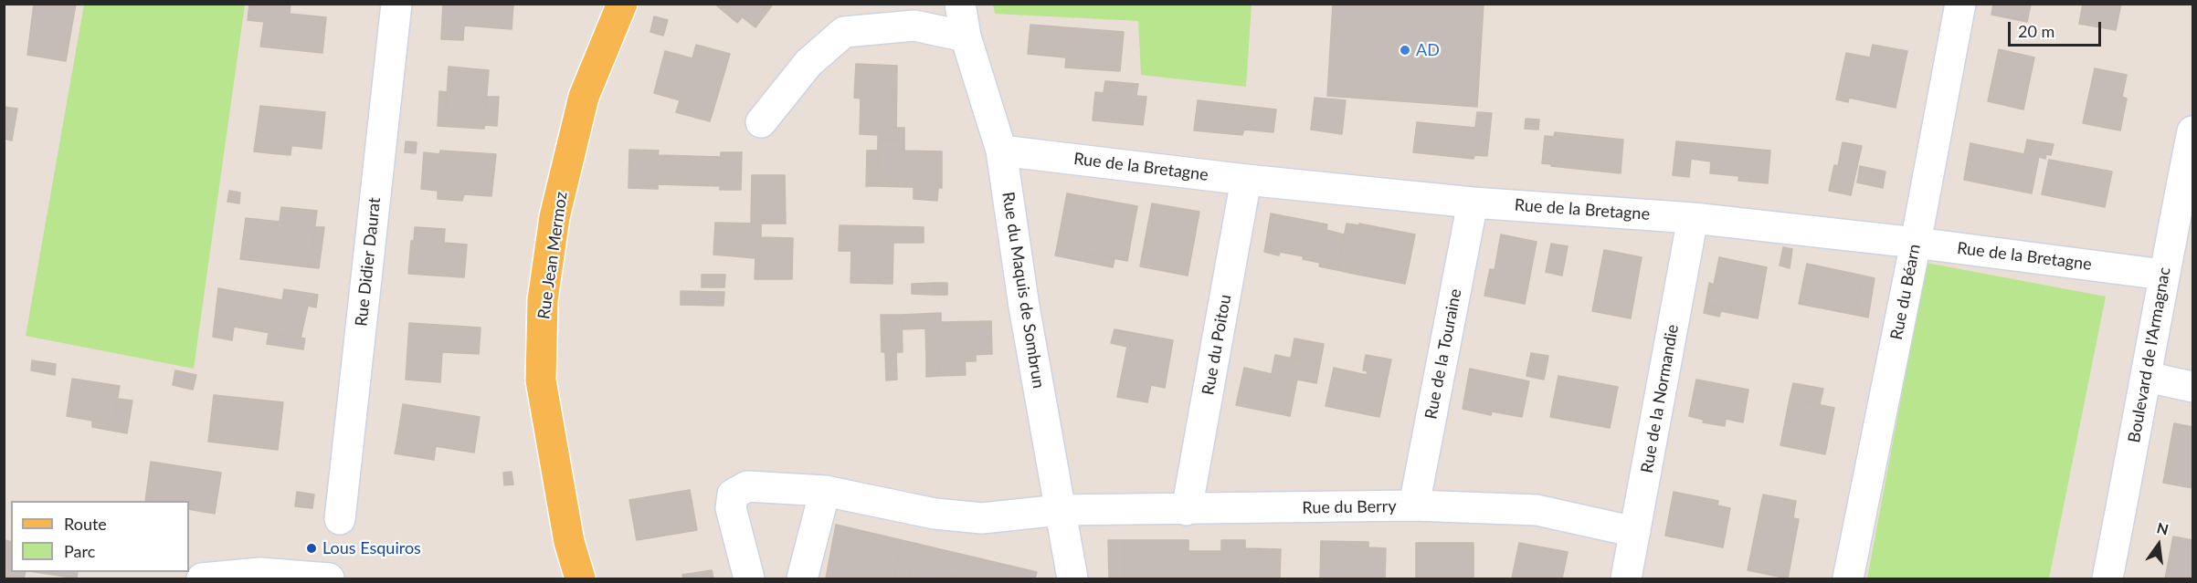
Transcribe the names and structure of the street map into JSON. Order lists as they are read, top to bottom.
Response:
{
  "streets": {
    "main road": ["Rue Jean Mermoz"],
    "street": [
      "Rue de la Bretagne",
      "Rue Didier Daurat",
      "Rue du Maquis de Sombrun",
      "Rue du Béarn",
      "Rue du Poitou",
      "Rue de la Touraine",
      "Boulevard de l'Armagnac",
      "Rue de la Normandie",
      "Rue du Berry"
    ]
  },
  "crossings": [
    ["Rue de la Bretagne", "Rue du Maquis de Sombrun"],
    ["Rue de la Bretagne", "Rue du Béarn"],
    ["Rue de la Bretagne", "Rue du Poitou"],
    ["Rue de la Bretagne", "Rue de la Touraine"],
    ["Rue de la Bretagne", "Boulevard de l'Armagnac"],
    ["Rue de la Bretagne", "Rue de la Normandie"],
    ["Rue du Maquis de Sombrun", "Rue du Berry"],
    ["Rue du Poitou", "Rue du Berry"],
    ["Rue de la Touraine", "Rue du Berry"],
    ["Rue de la Normandie", "Rue du Berry"]
  ],
  "places": ["AD", "Lous Esquiros"],
  "legend": ["Route", "Parc"],
  "scale_bar": "20 m",
  "north": "top"
}
